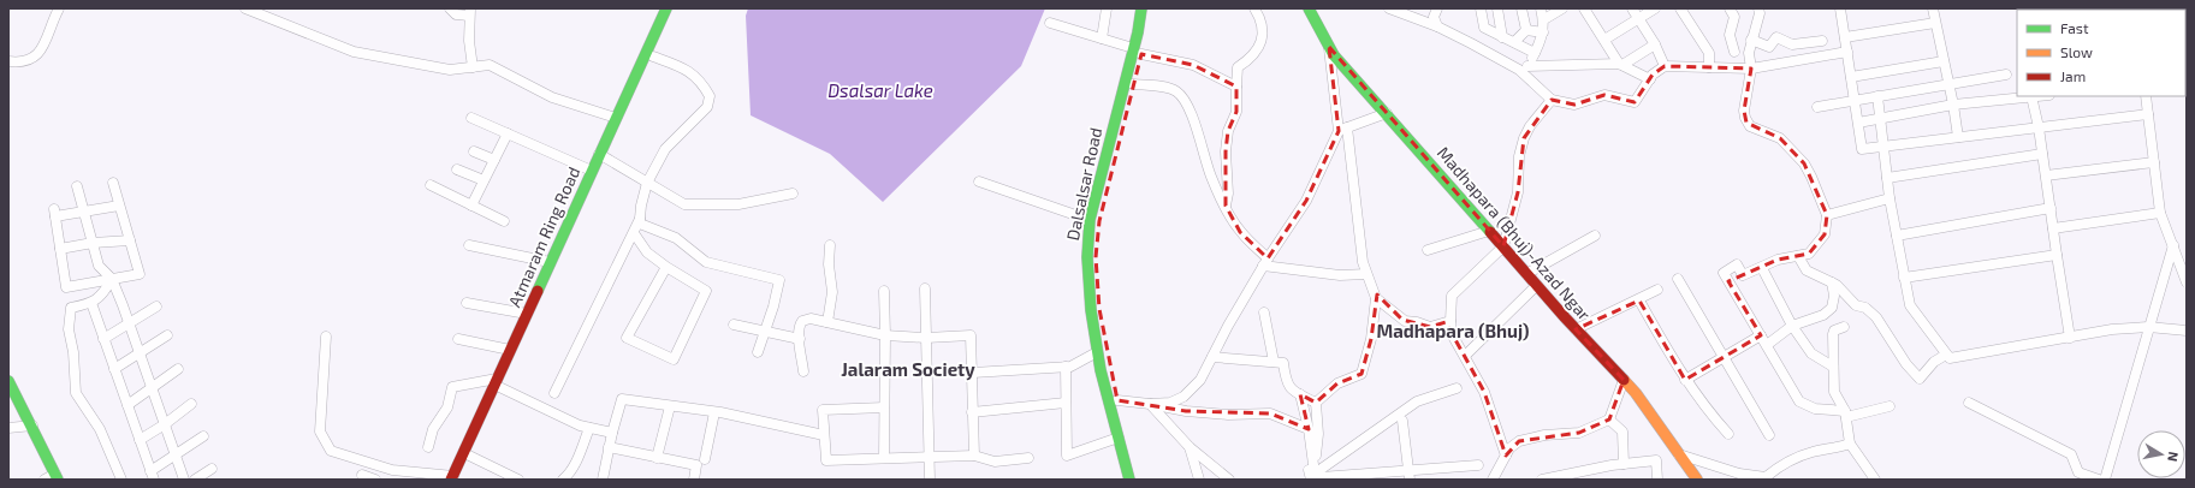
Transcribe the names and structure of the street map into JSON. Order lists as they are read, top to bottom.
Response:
{
  "streets": {
    "main road": ["Dalsalsar Road", "Madhapara (Bhuj)-Azad Ngar", "Atmaram Ring Road"]
  },
  "districts": ["Madhapara (Bhuj)", "Jalaram Society"],
  "water": ["Dsalsar Lake"],
  "legend": ["Fast", "Slow", "Jam"],
  "north": "right"
}
